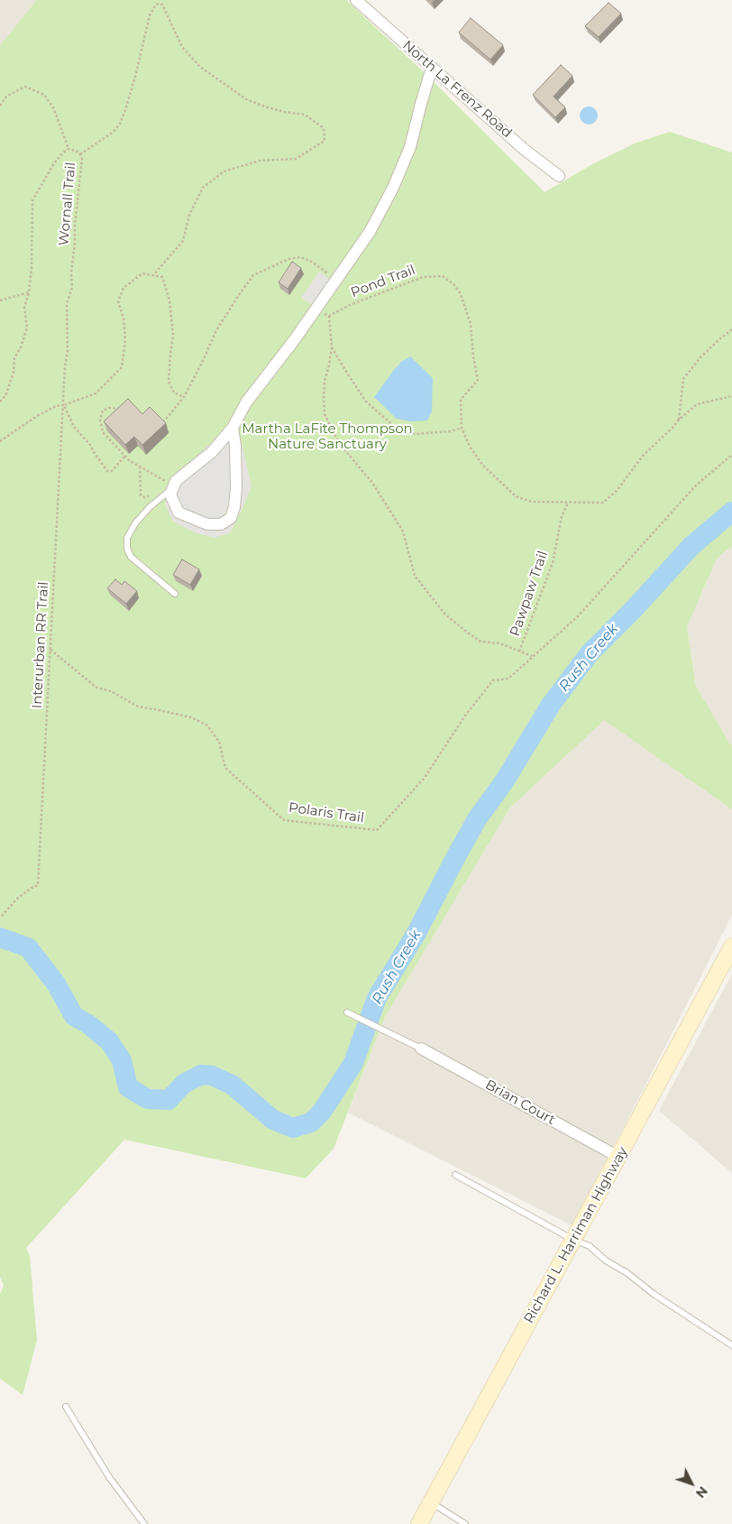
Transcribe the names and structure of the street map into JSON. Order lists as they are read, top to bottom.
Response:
{
  "streets": {
    "street": ["North La Frenz Road", "Brian Court", "Richard L. Harriman Highway"],
    "path": [
      "Wornall Trail",
      "Pond Trail",
      "Pawpaw Trail",
      "Interurban RR Trail",
      "Polaris Trail"
    ]
  },
  "crossings": [
    ["Wornall Trail", "Interurban RR Trail"],
    ["Pond Trail", "Pawpaw Trail"],
    ["Pawpaw Trail", "Polaris Trail"],
    ["Interurban RR Trail", "Polaris Trail"],
    ["Brian Court", "Richard L. Harriman Highway"]
  ],
  "water": ["Rush Creek"],
  "parks": ["Martha LaFite Thompson Nature Sanctuary"],
  "north": "bottom right"
}
